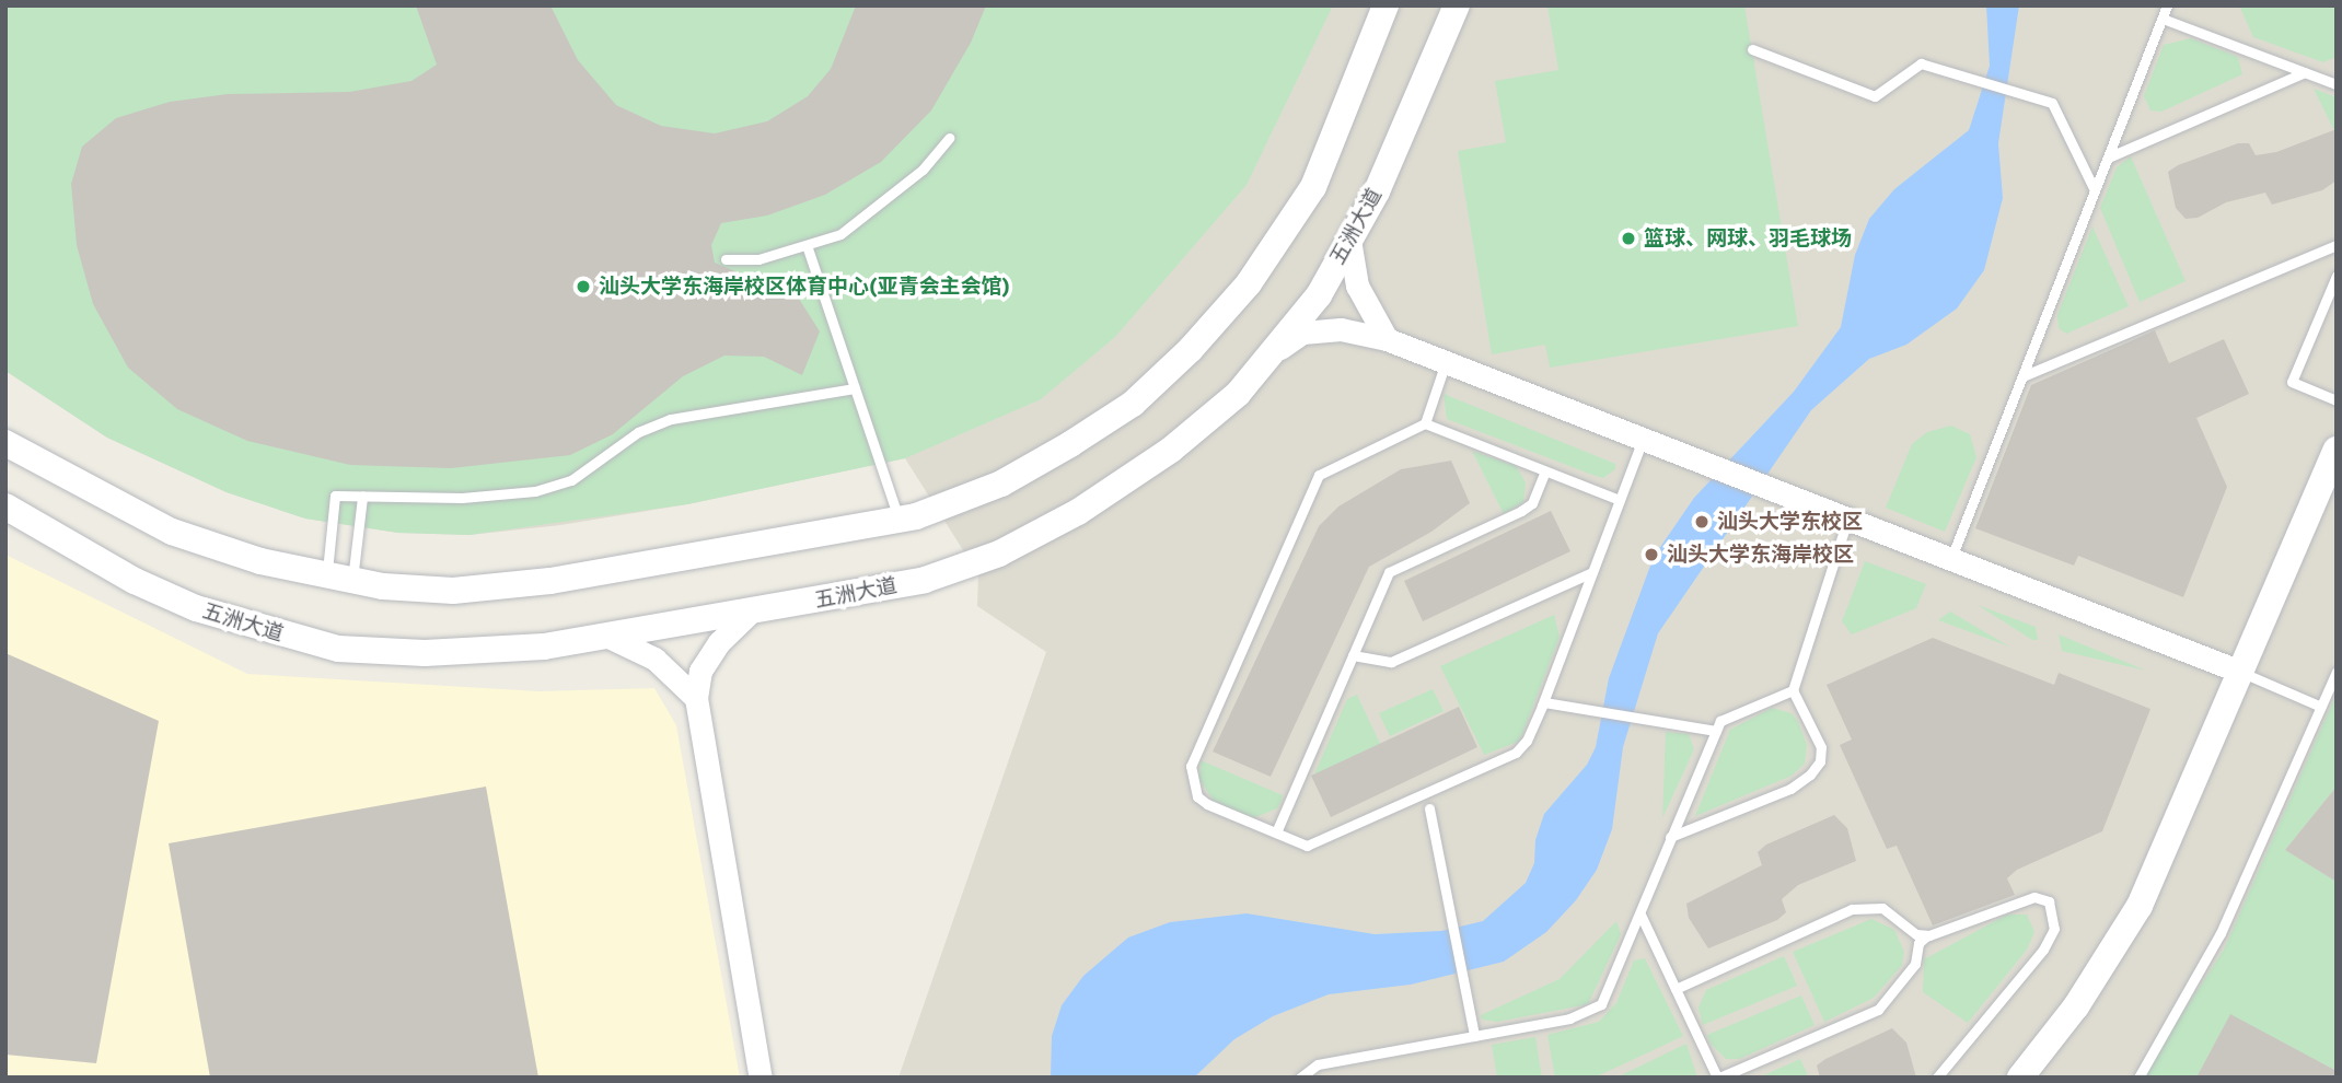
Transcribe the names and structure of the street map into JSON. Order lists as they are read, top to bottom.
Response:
{
  "streets": {
    "main road": ["五洲大道"]
  },
  "places": [
    "篮球、网球、羽毛球场",
    "汕头大学东海岸校区体育中心(亚青会主会馆)",
    "汕头大学东校区",
    "汕头大学东海岸校区"
  ]
}
